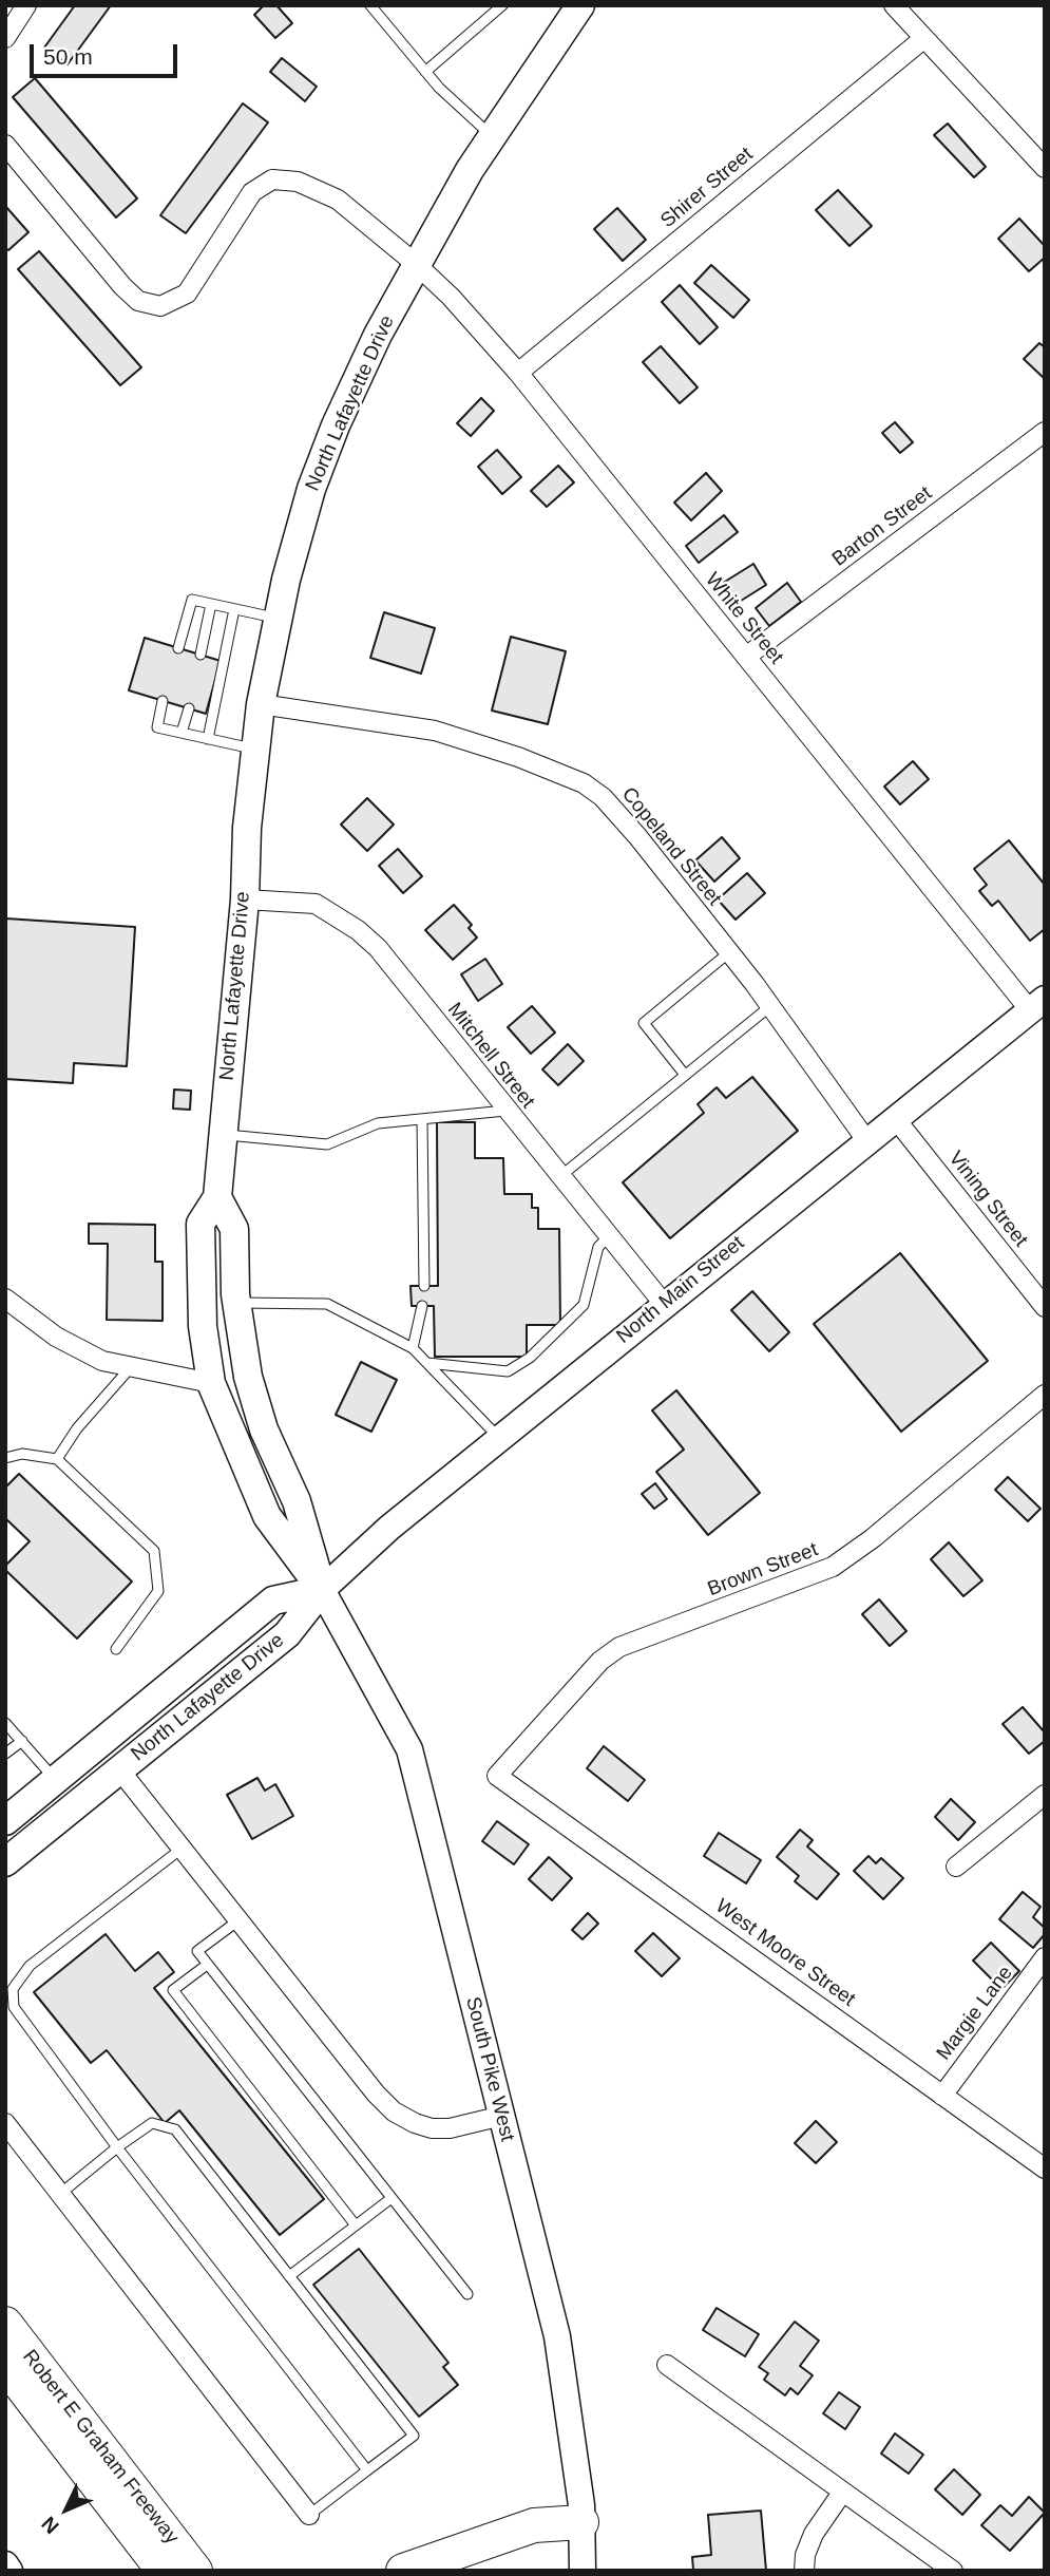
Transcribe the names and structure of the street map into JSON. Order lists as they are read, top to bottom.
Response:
{
  "streets": {
    "highway": ["Robert E Graham Freeway"],
    "main road": ["North Lafayette Drive", "North Main Street", "South Pike West"],
    "street": [
      "Shirer Street",
      "Barton Street",
      "White Street",
      "Copeland Street",
      "Mitchell Street",
      "Vining Street",
      "Brown Street",
      "West Moore Street",
      "Margie Lane"
    ]
  },
  "crossings": [
    ["Shirer Street", "White Street"],
    ["North Lafayette Drive", "White Street"],
    ["North Lafayette Drive", "Copeland Street"],
    ["North Lafayette Drive", "Mitchell Street"],
    ["North Lafayette Drive", "North Main Street"],
    ["North Lafayette Drive", "South Pike West"],
    ["Barton Street", "White Street"],
    ["White Street", "North Main Street"],
    ["Copeland Street", "North Main Street"],
    ["Mitchell Street", "North Main Street"],
    ["Vining Street", "North Main Street"],
    ["North Main Street", "South Pike West"],
    ["Brown Street", "West Moore Street"],
    ["West Moore Street", "Margie Lane"]
  ],
  "scale_bar": "50 m",
  "north": "bottom left"
}
